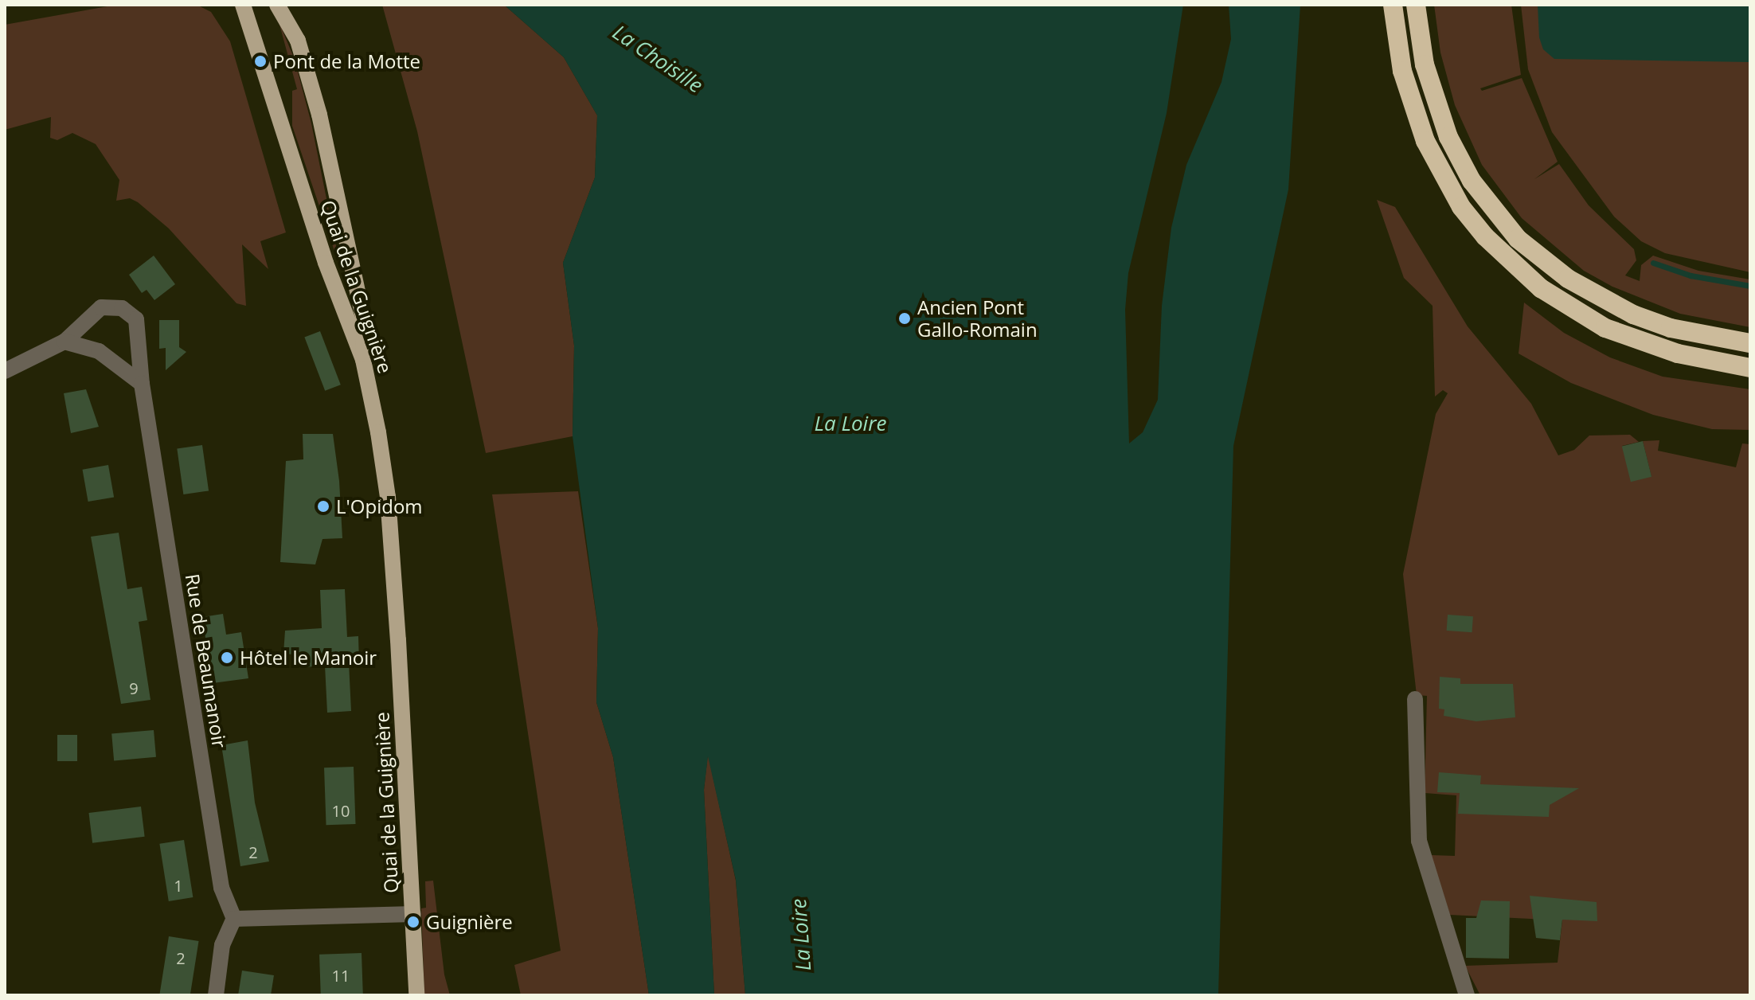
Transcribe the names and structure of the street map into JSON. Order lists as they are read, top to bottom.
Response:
{
  "streets": {
    "main road": ["Quai de la Guignière"],
    "street": ["Rue de Beaumanoir"]
  },
  "water": ["La Choisille", "La Loire"],
  "places": [
    "Pont de la Motte",
    "Ancien Pont Gallo-Romain",
    "L'Opidom",
    "Hôtel le Manoir",
    "Guignière"
  ],
  "house_numbers": [
    "9",
    "10",
    "2",
    "1",
    "2",
    "11"
  ]
}
